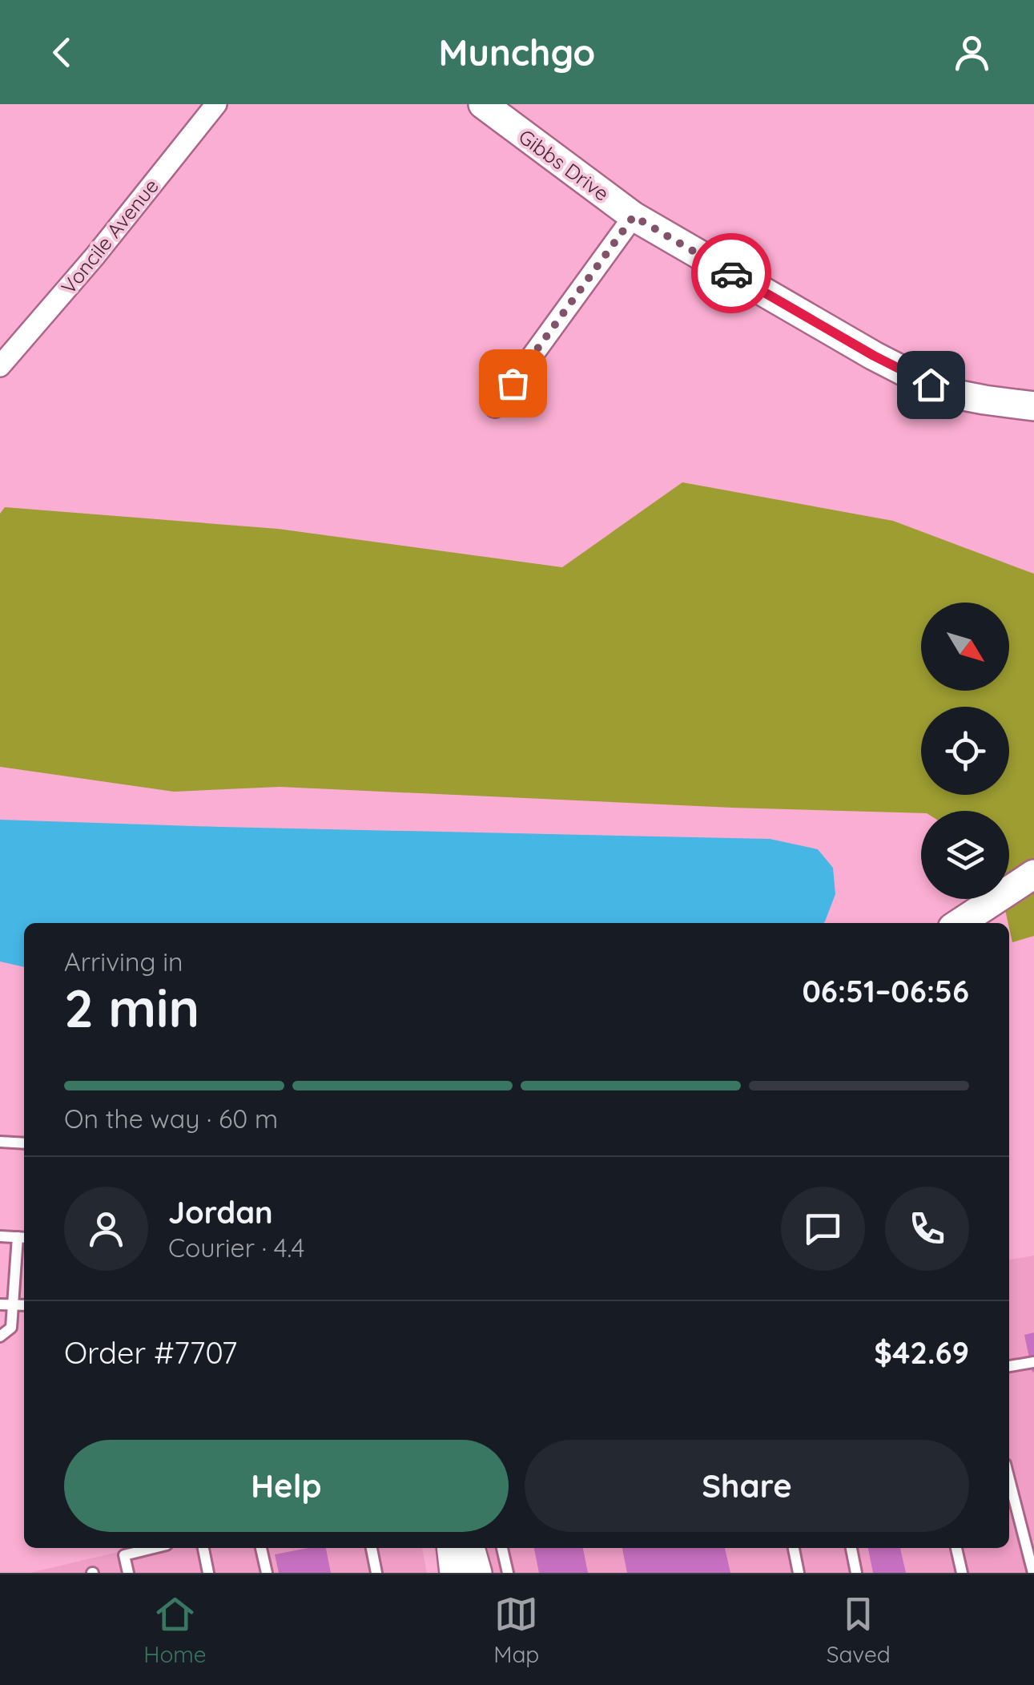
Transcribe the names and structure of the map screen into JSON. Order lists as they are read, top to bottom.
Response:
{
  "streets": {
    "street": ["Gibbs Drive", "Voncile Avenue"]
  },
  "north": "bottom right",
  "page": {
    "header": "Munchgo",
    "heading": ["2 min", "Arriving in", "06:51–06:56"],
    "panel": [
      "Jordan",
      "Courier · 4.4",
      "Order #7707",
      "$42.69"
    ],
    "bar": "On the way · 60 m",
    "buttons": ["Help", "Share"],
    "tabs": ["Home", "Map", "Saved"]
  }
}
